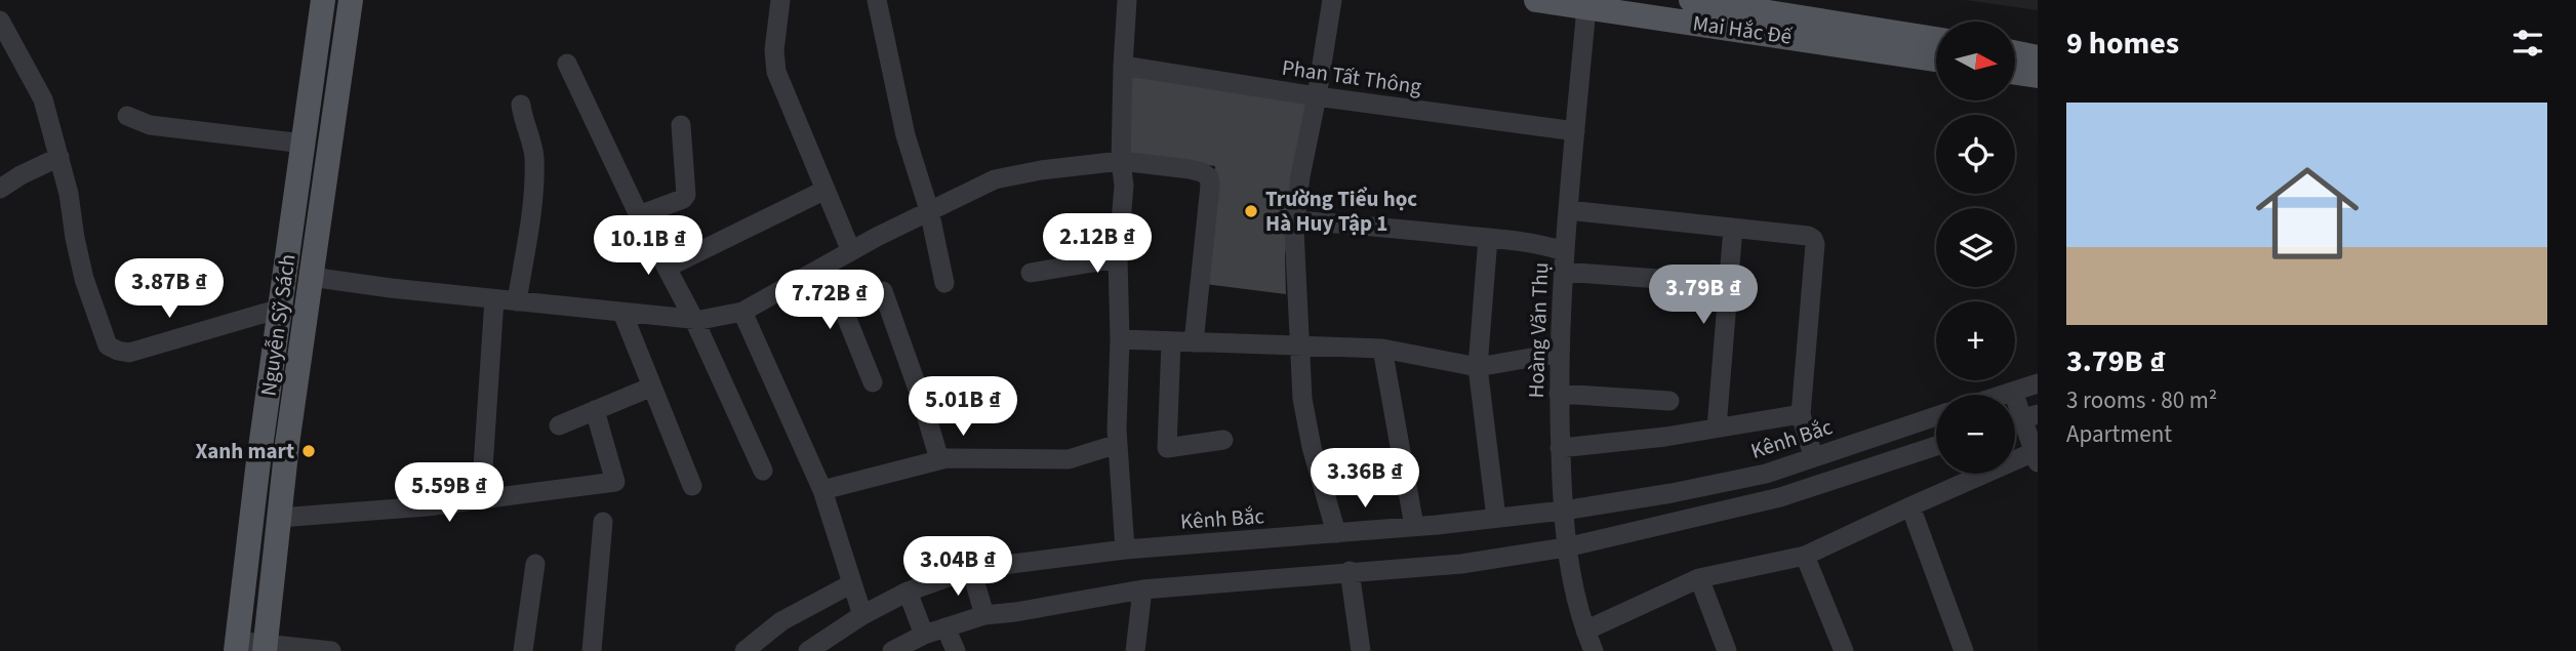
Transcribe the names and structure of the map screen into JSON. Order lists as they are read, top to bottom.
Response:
{
  "streets": {
    "main road": ["Mai Hắc Đế", "Nguyễn Sỹ Sách"],
    "street": ["Phan Tất Thông", "Hoàng Văn Thụ", "Kênh Bắc"]
  },
  "crossings": [
    ["Mai Hắc Đế", "Hoàng Văn Thụ"],
    ["Phan Tất Thông", "Hoàng Văn Thụ"],
    ["Hoàng Văn Thụ", "Kênh Bắc"]
  ],
  "places": ["Trường Tiểu học Hà Huy Tập 1", "Xanh mart"],
  "north": "right",
  "page": {
    "heading": "9 homes",
    "map_buttons": ["+", "−"],
    "list": [
      {
        "name": "3.79B ₫",
        "note": "3 rooms · 80 m² · Apartment"
      }
    ],
    "price": [
      "2.12B ₫",
      "10.1B ₫",
      "3.87B ₫",
      "3.79B ₫",
      "7.72B ₫",
      "5.01B ₫",
      "3.36B ₫",
      "5.59B ₫",
      "3.04B ₫"
    ]
  }
}
